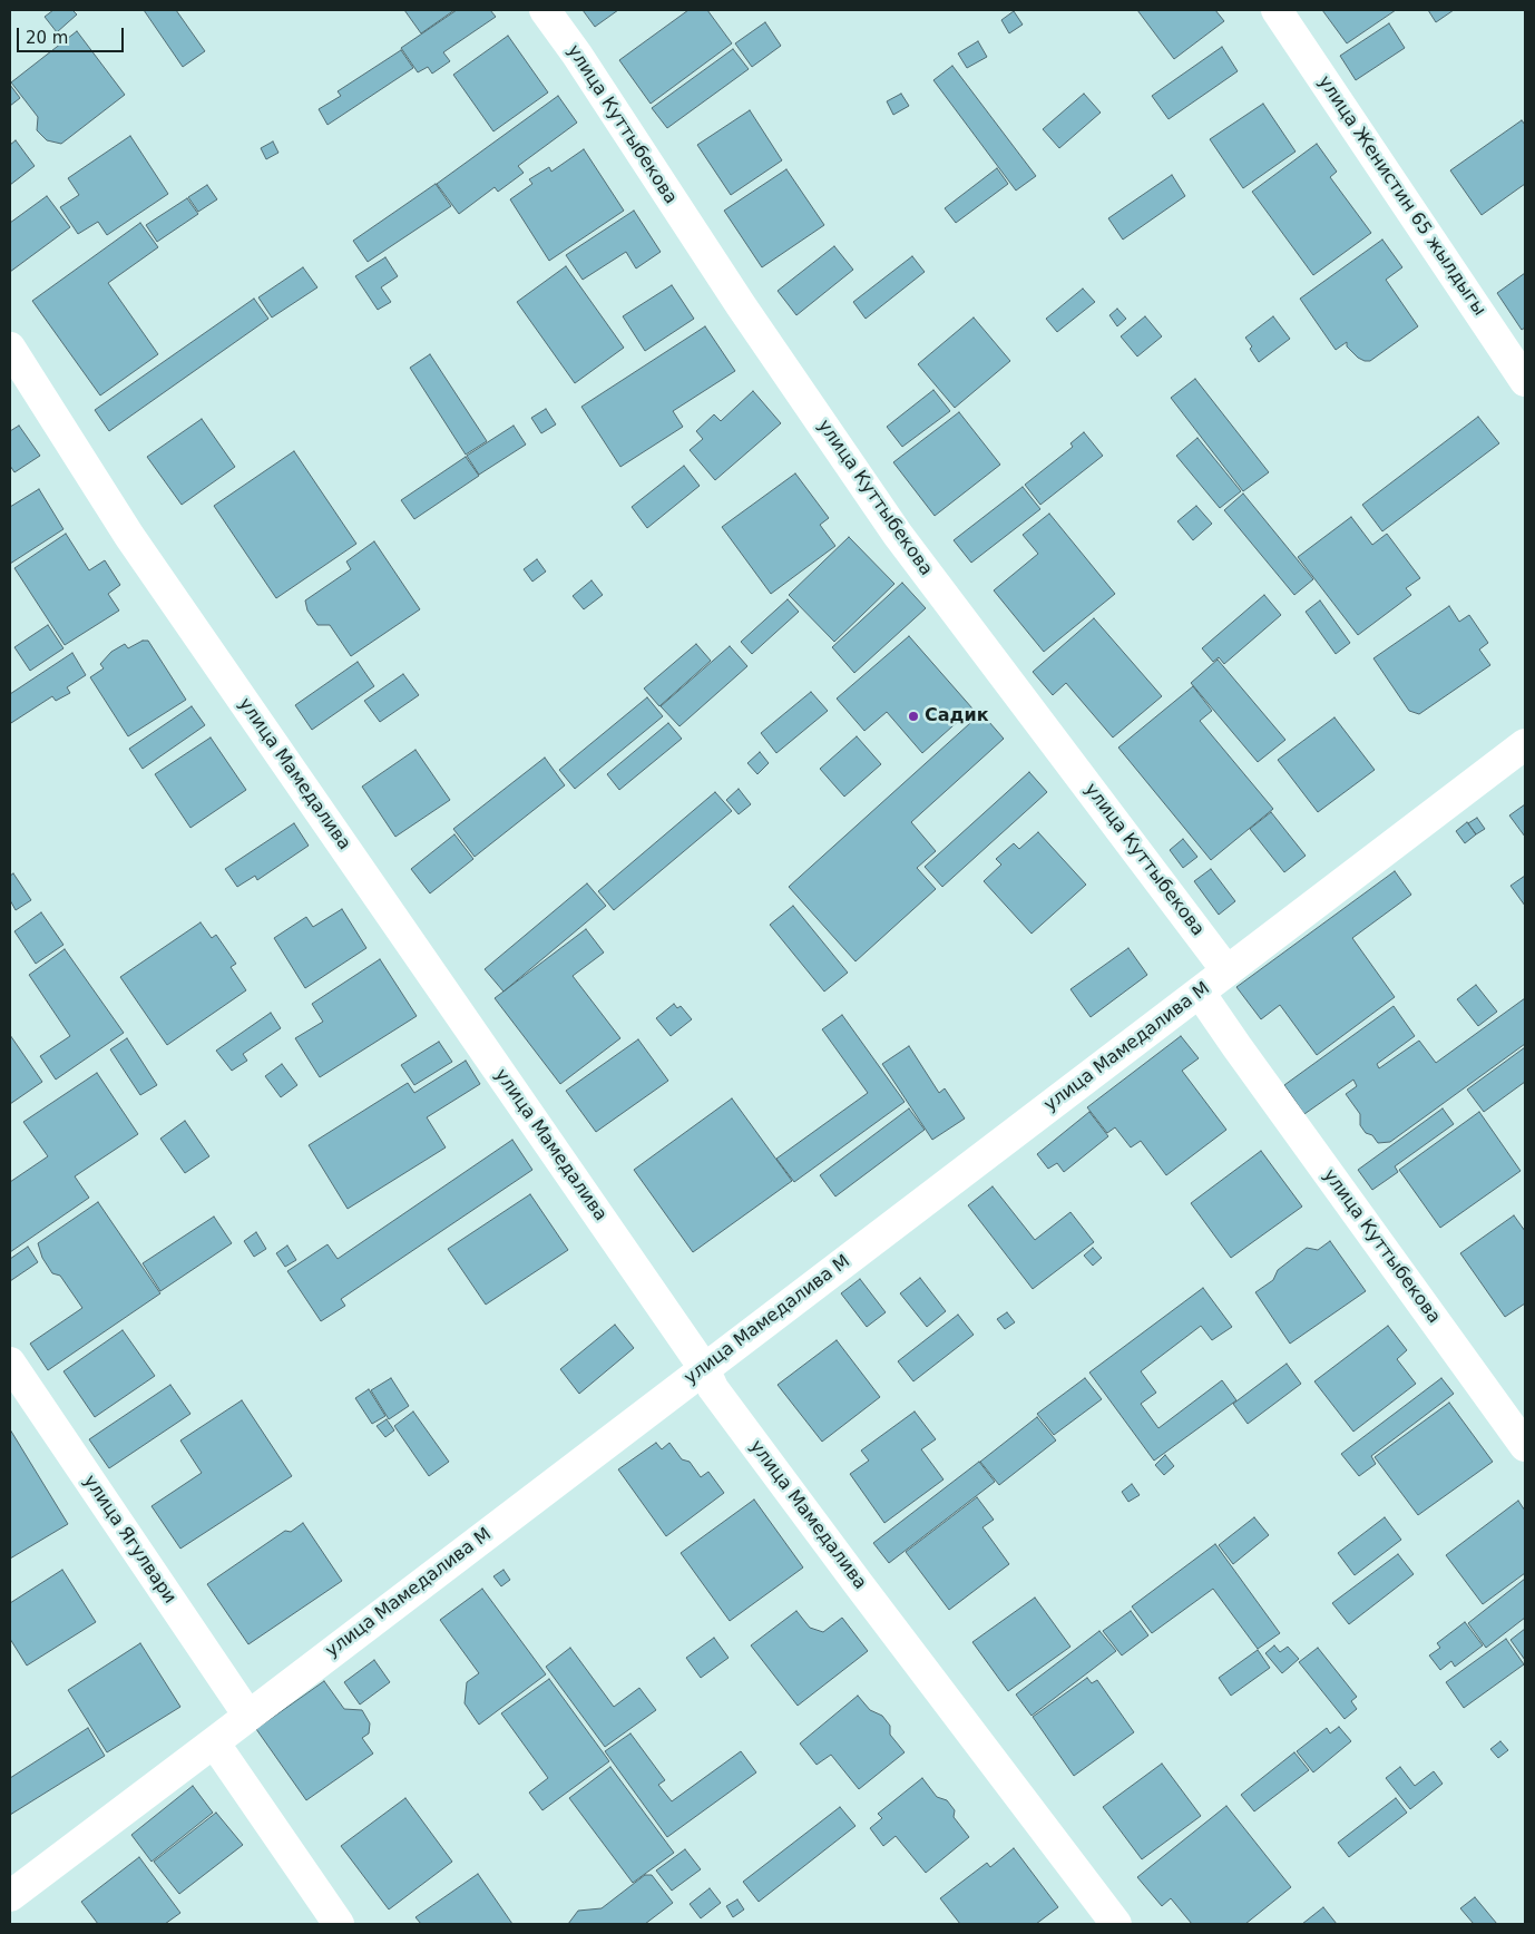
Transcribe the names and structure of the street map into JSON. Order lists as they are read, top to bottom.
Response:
{
  "streets": {
    "street": [
      "улица Куттыбекова",
      "улица Женистин 65 жылдыгы",
      "улица Мамедалива",
      "улица Мамедалива М",
      "улица Ягулвари"
    ]
  },
  "crossings": [
    ["улица Куттыбекова", "улица Мамедалива М"],
    ["улица Мамедалива", "улица Мамедалива М"],
    ["улица Мамедалива М", "улица Ягулвари"]
  ],
  "places": ["Садик"],
  "scale_bar": "20 m"
}
